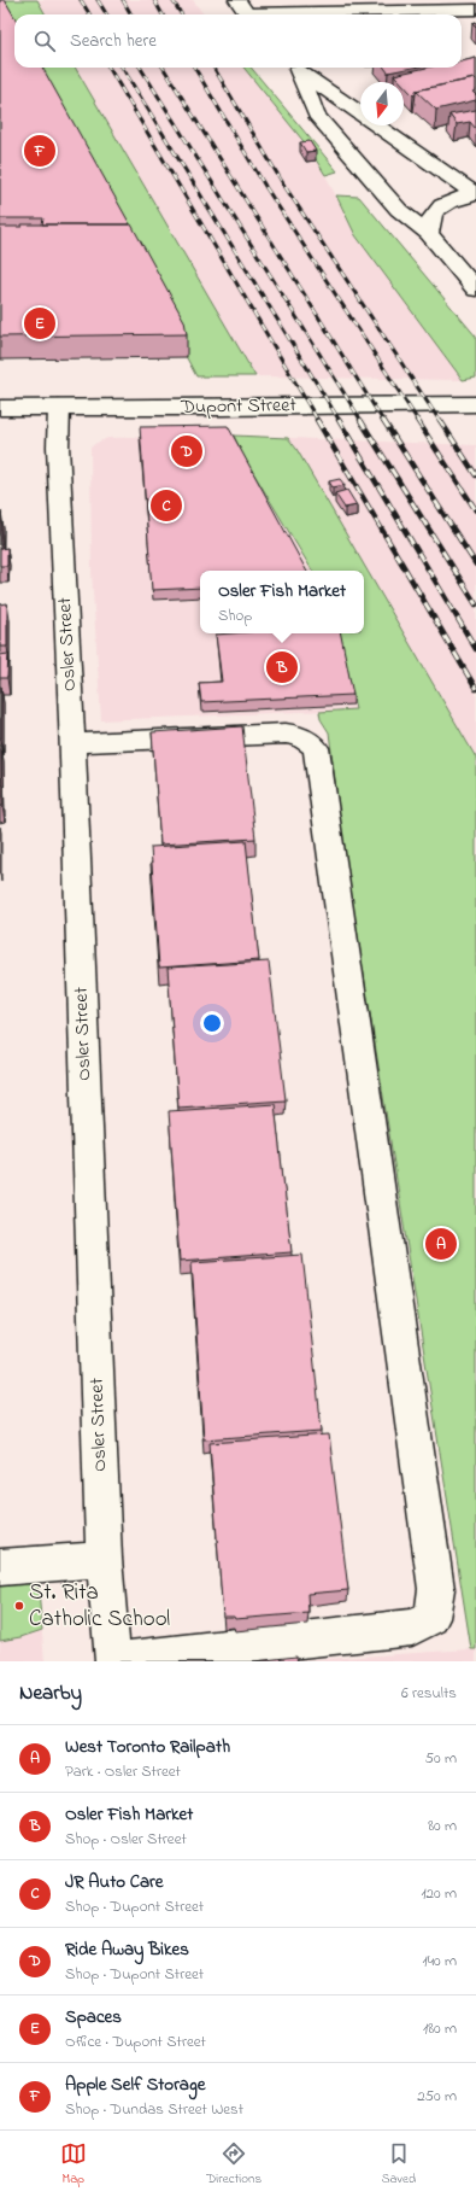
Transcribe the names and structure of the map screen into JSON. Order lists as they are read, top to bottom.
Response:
{
  "streets": {
    "street": ["Dupont Street", "Osler Street"]
  },
  "crossings": [
    ["Dupont Street", "Osler Street"]
  ],
  "places": ["St. Rita Catholic School"],
  "north": "bottom",
  "page": {
    "search": "Search here",
    "pins": [
      "F",
      "E",
      "D",
      "C",
      "B",
      "A"
    ],
    "popup": ["Osler Fish Market", "Shop"],
    "heading": ["Nearby", "6 results"],
    "list": [
      {
        "mark": "A",
        "name": "West Toronto Railpath",
        "note": "Park · Osler Street",
        "value": "50 m"
      },
      {
        "mark": "B",
        "name": "Osler Fish Market",
        "note": "Shop · Osler Street",
        "value": "80 m"
      },
      {
        "mark": "C",
        "name": "JR Auto Care",
        "note": "Shop · Dupont Street",
        "value": "120 m"
      },
      {
        "mark": "D",
        "name": "Ride Away Bikes",
        "note": "Shop · Dupont Street",
        "value": "140 m"
      },
      {
        "mark": "E",
        "name": "Spaces",
        "note": "Office · Dupont Street",
        "value": "180 m"
      },
      {
        "mark": "F",
        "name": "Apple Self Storage",
        "note": "Shop · Dundas Street West",
        "value": "250 m"
      }
    ],
    "nav": ["Map", "Directions", "Saved"]
  }
}
